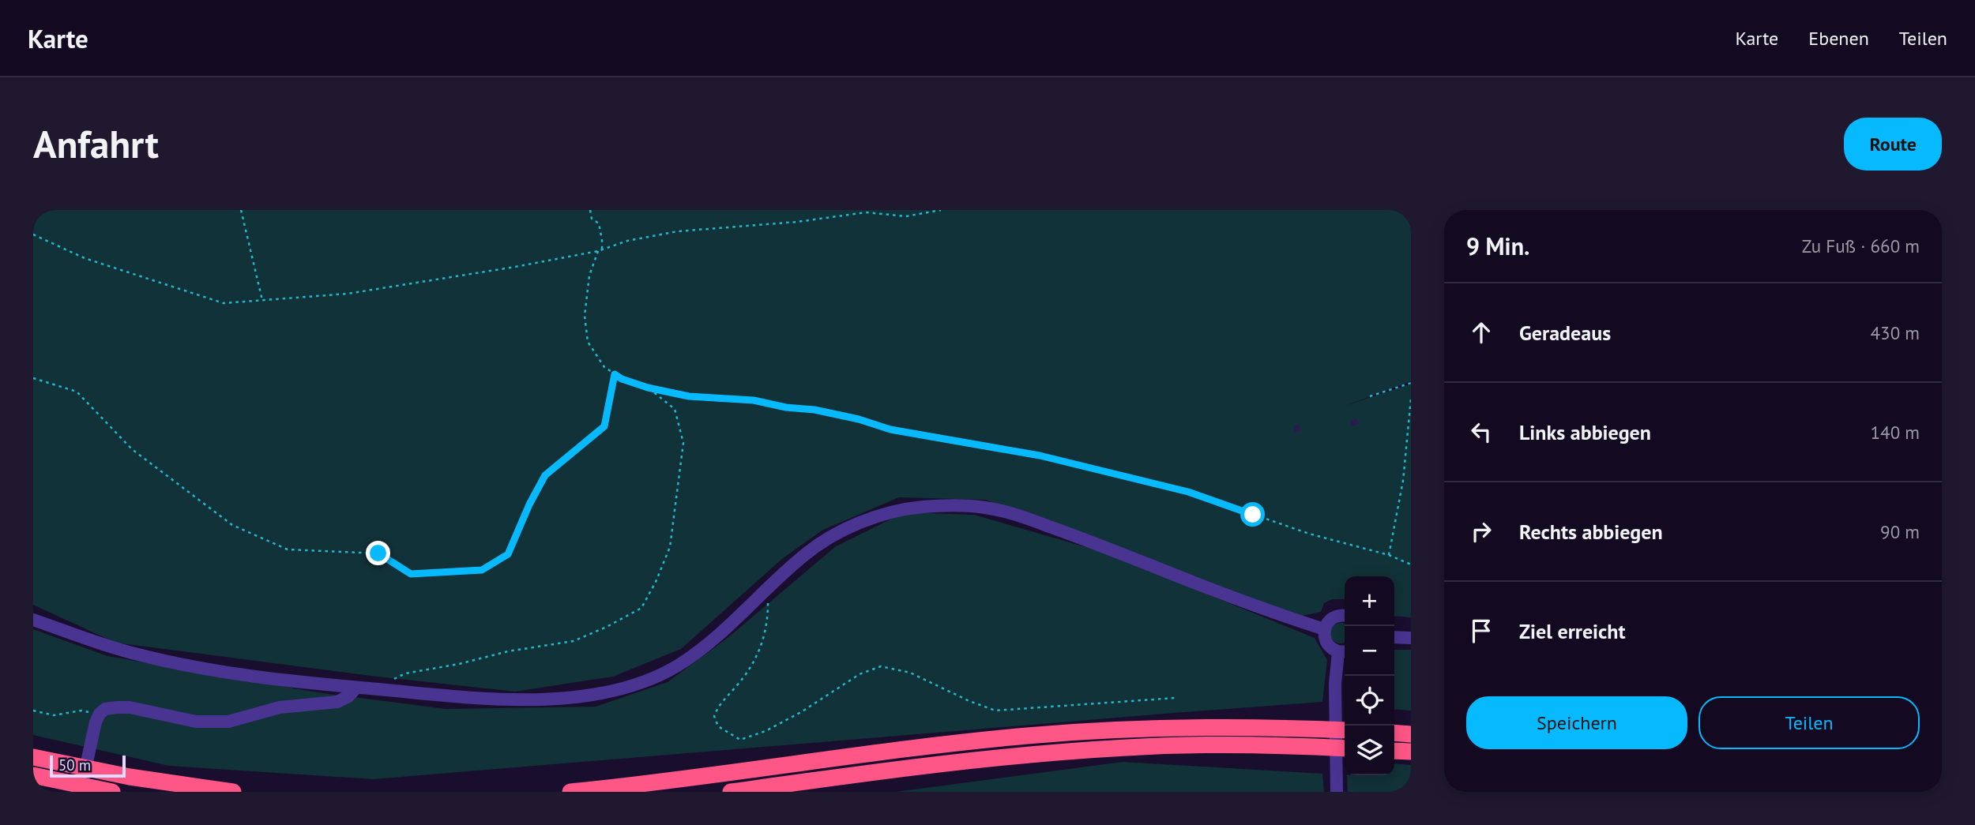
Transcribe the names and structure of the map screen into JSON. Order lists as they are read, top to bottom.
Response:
{
  "scale_bar": "50 m",
  "page": {
    "header": "Karte",
    "nav": ["Karte", "Ebenen", "Teilen"],
    "buttons": [
      "Route",
      ["Speichern", "Teilen"]
    ],
    "title": "Anfahrt",
    "heading": ["9 Min.", "Zu Fuß · 660 m"],
    "list": [
      ["Geradeaus", "430 m"],
      ["Links abbiegen", "140 m"],
      ["Rechts abbiegen", "90 m"],
      "Ziel erreicht"
    ],
    "map_buttons": ["+", "−"],
    "scale": "50 m"
  }
}
